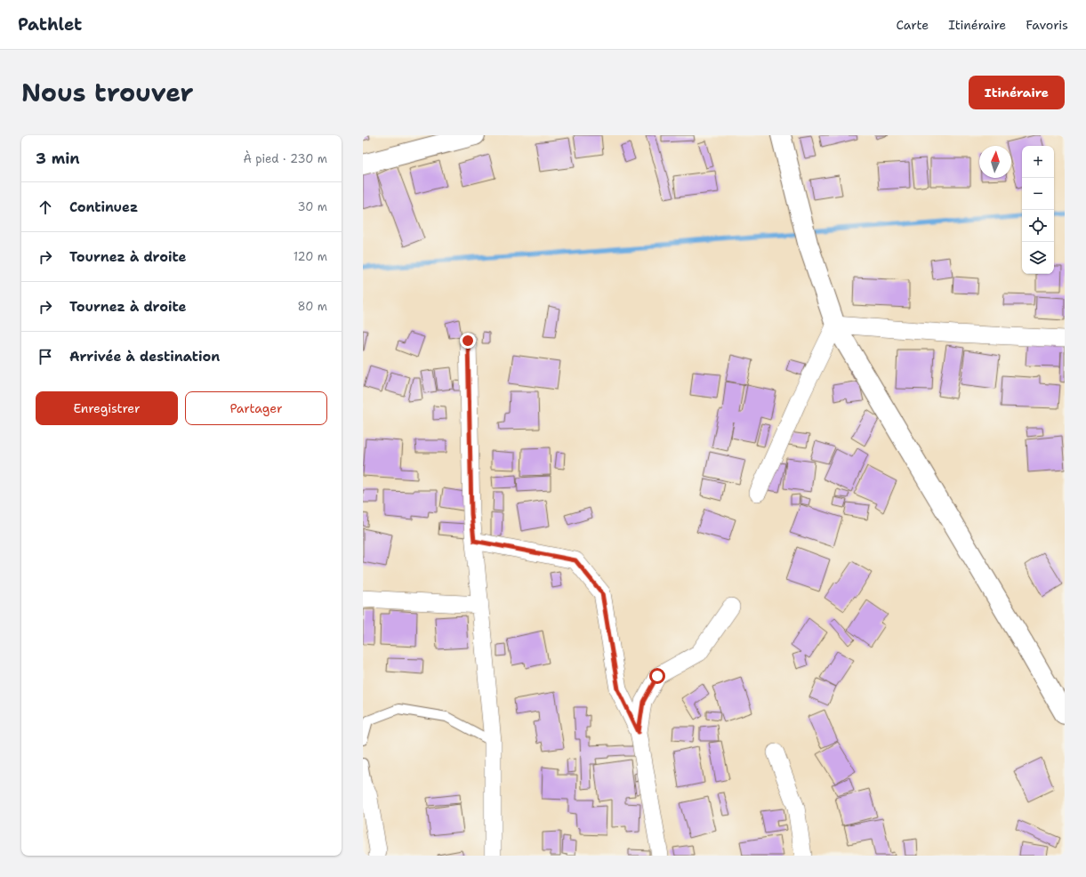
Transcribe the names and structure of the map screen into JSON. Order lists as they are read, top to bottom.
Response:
{
  "north": "top",
  "page": {
    "header": "Pathlet",
    "nav": ["Carte", "Itinéraire", "Favoris"],
    "title": "Nous trouver",
    "buttons": [
      "Itinéraire",
      ["Enregistrer", "Partager"]
    ],
    "heading": ["3 min", "À pied · 230 m"],
    "map_buttons": ["+", "−"],
    "list": [
      ["Continuez", "30 m"],
      ["Tournez à droite", "120 m"],
      ["Tournez à droite", "80 m"],
      "Arrivée à destination"
    ]
  }
}
